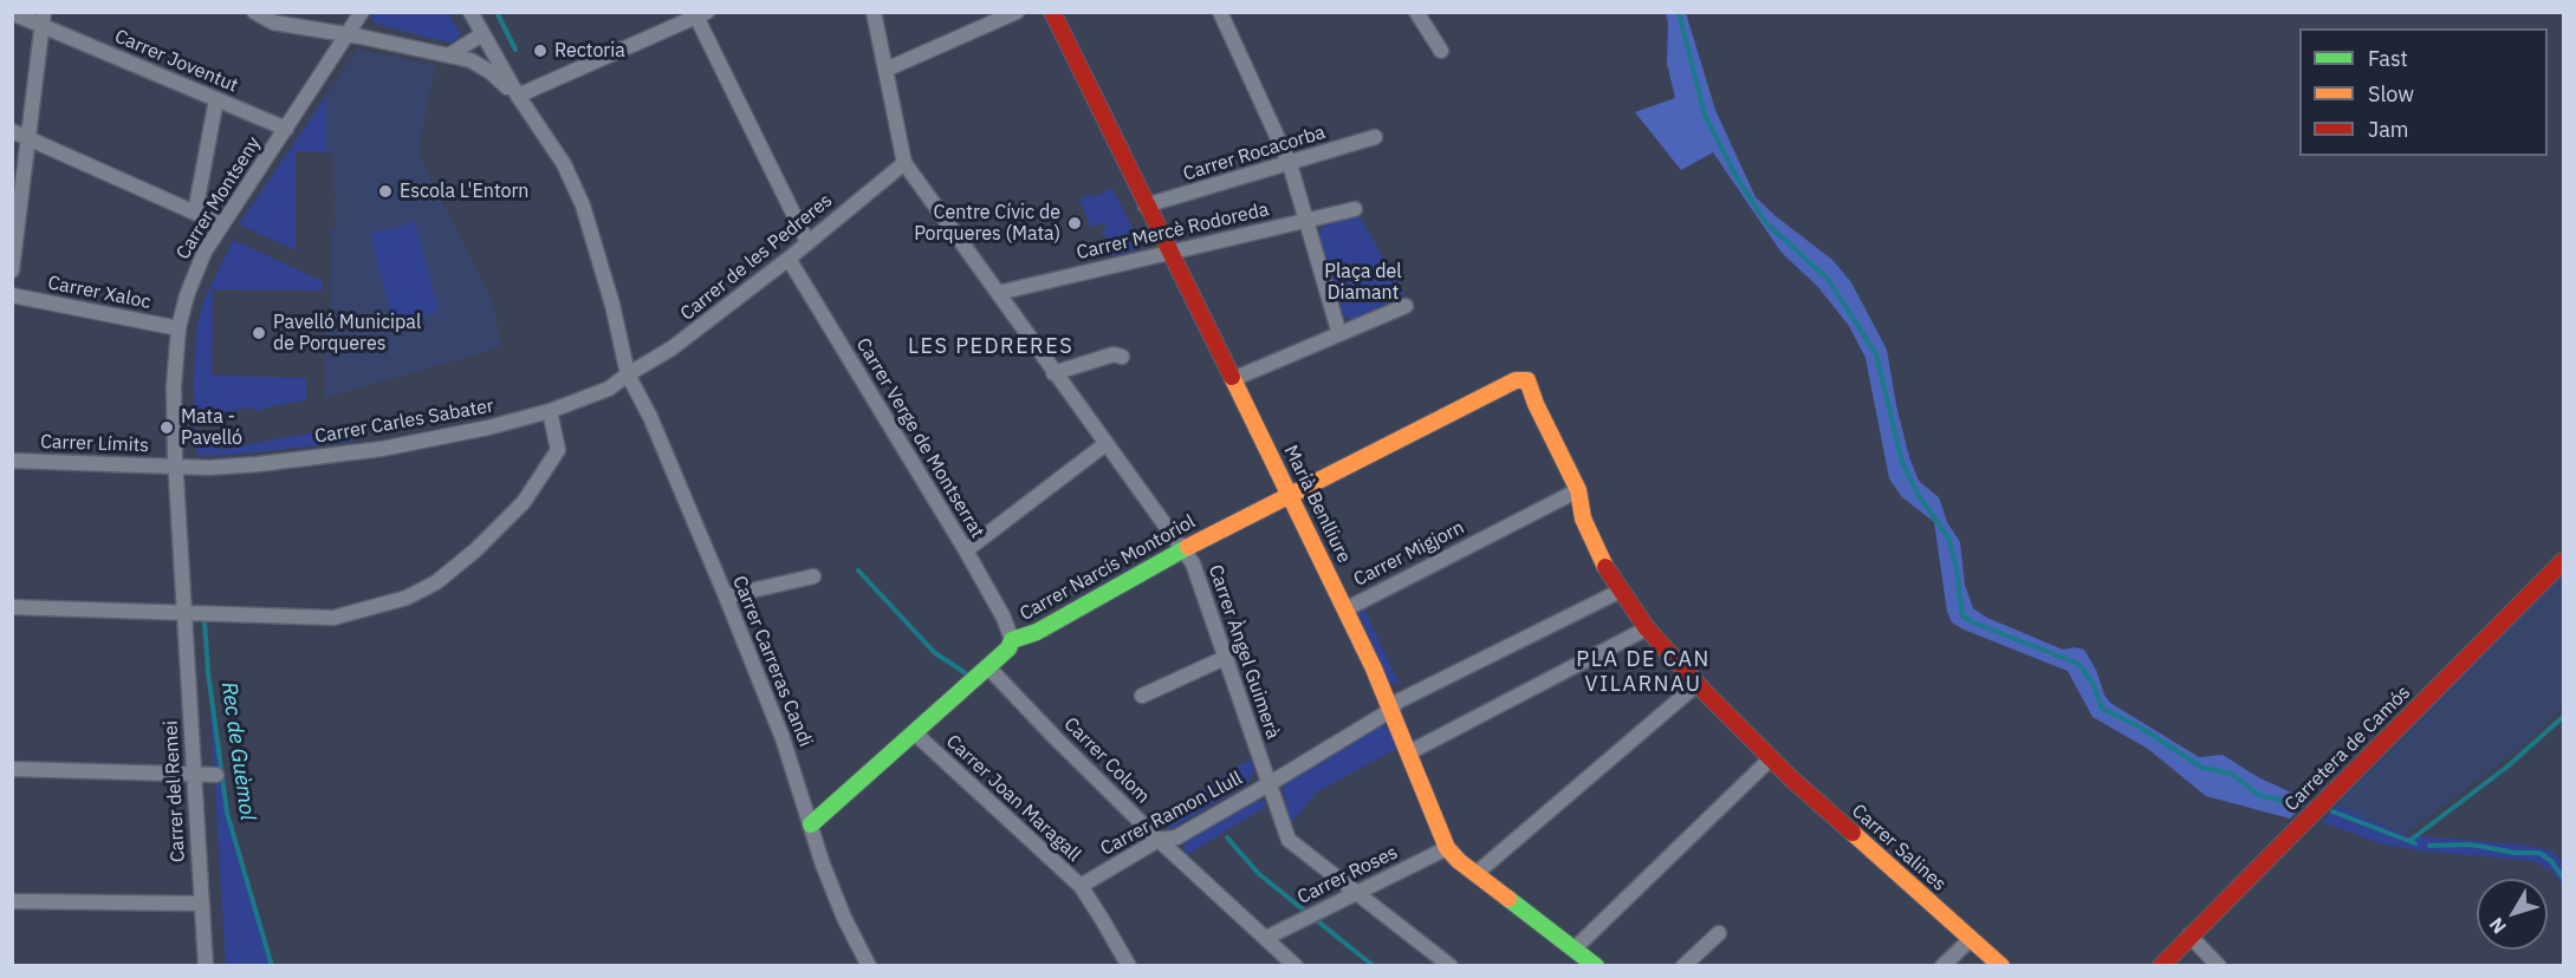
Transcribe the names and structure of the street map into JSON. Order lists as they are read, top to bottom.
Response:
{
  "streets": {
    "street": [
      "Carrer Joventut",
      "Carrer Rocacorba",
      "Carrer Montseny",
      "Carrer Mercè Rodoreda",
      "Carrer de les Pedreres",
      "Carrer Xaloc",
      "Carrer Carles Sabater",
      "Carrer Verge de Montserrat",
      "Carrer Límits",
      "Marià Benlliure",
      "Carrer Migjorn",
      "Carrer Narcís Montoriol",
      "Carrer Àngel Guimerà",
      "Carrer Carreras Candi",
      "Carretera de Camós",
      "Carrer Colom",
      "Carrer del Remei",
      "Carrer Joan Maragall",
      "Carrer Ramon Llull",
      "Carrer Salines",
      "Carrer Roses"
    ]
  },
  "crossings": [
    ["Carrer Joventut", "Carrer Montseny"],
    ["Carrer Rocacorba", "Marià Benlliure"],
    ["Carrer Montseny", "Carrer Xaloc"],
    ["Carrer Montseny", "Carrer Carles Sabater"],
    ["Carrer Montseny", "Carrer Límits"],
    ["Carrer Montseny", "Carrer del Remei"],
    ["Carrer Mercè Rodoreda", "Marià Benlliure"],
    ["Carrer Mercè Rodoreda", "Carrer Àngel Guimerà"],
    ["Carrer de les Pedreres", "Carrer Carles Sabater"],
    ["Carrer de les Pedreres", "Carrer Verge de Montserrat"],
    ["Carrer de les Pedreres", "Carrer Àngel Guimerà"],
    ["Carrer de les Pedreres", "Carrer Carreras Candi"],
    ["Carrer Carles Sabater", "Carrer Límits"],
    ["Carrer Carles Sabater", "Carrer Carreras Candi"],
    ["Carrer Verge de Montserrat", "Carrer Narcís Montoriol"],
    ["Marià Benlliure", "Carrer Migjorn"],
    ["Marià Benlliure", "Carrer Narcís Montoriol"],
    ["Marià Benlliure", "Carrer Ramon Llull"],
    ["Marià Benlliure", "Carrer Roses"],
    ["Carrer Migjorn", "Carrer Narcís Montoriol"],
    ["Carrer Migjorn", "Carrer Salines"],
    ["Carrer Narcís Montoriol", "Carrer Àngel Guimerà"],
    ["Carrer Narcís Montoriol", "Carrer Carreras Candi"],
    ["Carrer Narcís Montoriol", "Carrer Colom"],
    ["Carrer Narcís Montoriol", "Carrer Joan Maragall"],
    ["Carrer Narcís Montoriol", "Carrer Salines"],
    ["Carrer Àngel Guimerà", "Carrer Ramon Llull"],
    ["Carrer Àngel Guimerà", "Carrer Roses"],
    ["Carrer Colom", "Carrer Ramon Llull"],
    ["Carrer Colom", "Carrer Roses"],
    ["Carrer Joan Maragall", "Carrer Ramon Llull"],
    ["Carrer Ramon Llull", "Carrer Salines"]
  ],
  "districts": ["LES PEDRERES", "PLA DE CAN VILARNAU"],
  "water": ["Rec de Guèmol"],
  "parks": ["Plaça del Diamant"],
  "places": [
    "Rectoria",
    "Escola L'Entorn",
    "Centre Cívic de Porqueres (Mata)",
    "Pavelló Municipal de Porqueres",
    "Mata - Pavelló"
  ],
  "legend": ["Fast", "Slow", "Jam"],
  "north": "bottom left"
}
